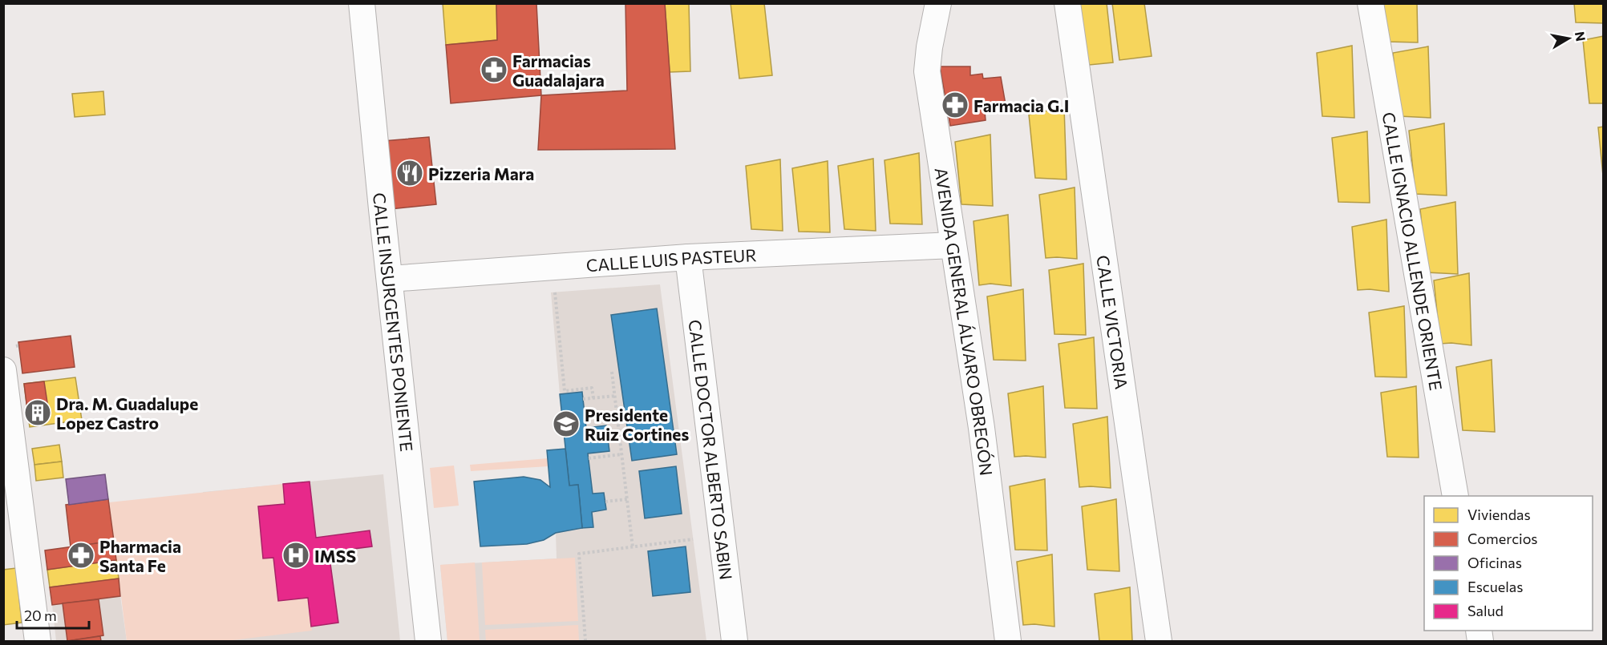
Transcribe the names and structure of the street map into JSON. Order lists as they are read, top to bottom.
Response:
{
  "streets": {
    "street": [
      "CALLE IGNACIO ALLENDE ORIENTE",
      "CALLE LUIS PASTEUR",
      "AVENIDA GENERAL ÁLVARO OBREGÓN",
      "CALLE VICTORIA",
      "CALLE INSURGENTES PONIENTE",
      "CALLE DOCTOR ALBERTO SABIN"
    ]
  },
  "crossings": [
    ["CALLE LUIS PASTEUR", "AVENIDA GENERAL ÁLVARO OBREGÓN"],
    ["CALLE LUIS PASTEUR", "CALLE INSURGENTES PONIENTE"],
    ["CALLE LUIS PASTEUR", "CALLE DOCTOR ALBERTO SABIN"]
  ],
  "places": {
    "pharmacy": ["Farmacias Guadalajara", "Farmacia G.I", "Pharmacia Santa Fe"],
    "restaurant": ["Pizzeria Mara"],
    "building": ["Dra. M. Guadalupe Lopez Castro"],
    "school or university": ["Presidente Ruiz Cortines"],
    "hospital": ["IMSS"]
  },
  "legend": [
    "Viviendas",
    "Comercios",
    "Oficinas",
    "Escuelas",
    "Salud"
  ],
  "scale_bar": "20 m",
  "north": "right"
}
